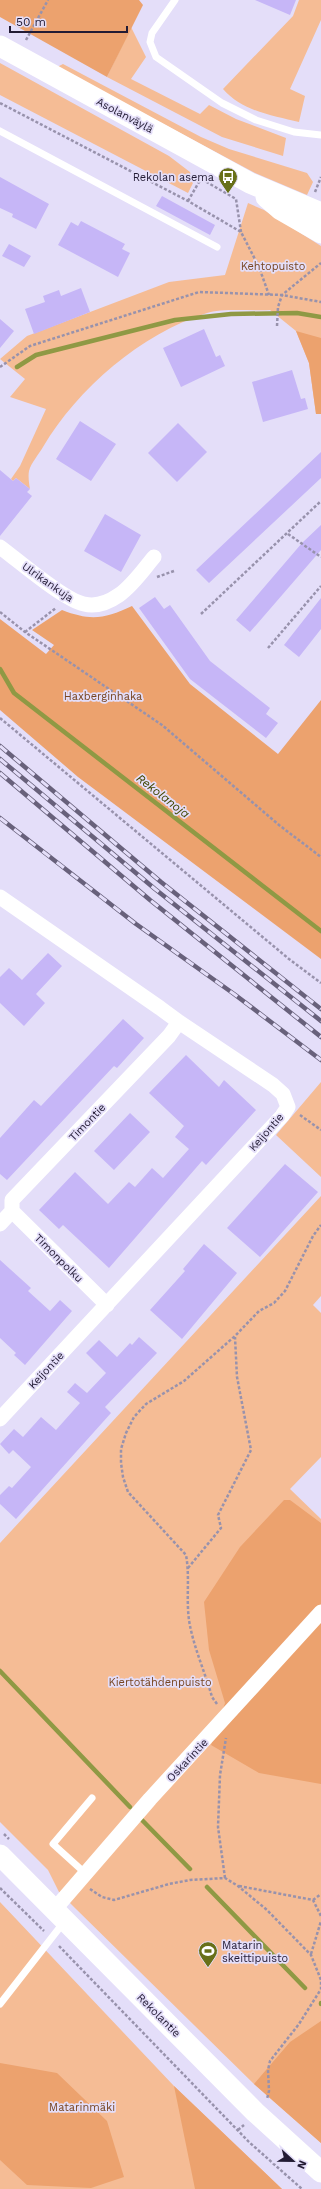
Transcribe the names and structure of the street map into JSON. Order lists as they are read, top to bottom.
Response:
{
  "streets": {
    "main road": ["Asolanväylä", "Rekolantie"],
    "street": [
      "Ulrikankuja",
      "Timontie",
      "Keijontie",
      "Timonpolku",
      "Oskarintie"
    ]
  },
  "crossings": [
    ["Timontie", "Keijontie"],
    ["Timontie", "Timonpolku"],
    ["Keijontie", "Timonpolku"],
    ["Oskarintie", "Rekolantie"]
  ],
  "water": ["Rekolanoja"],
  "parks": [
    "Kehtopuisto",
    "Haxberginhaka",
    "Kiertotähdenpuisto",
    "Matarinmäki"
  ],
  "places": {
    "bus stop": ["Rekolan asema"],
    "sports": ["Matarin skeittipuisto"]
  },
  "scale_bar": "50 m",
  "north": "right"
}
